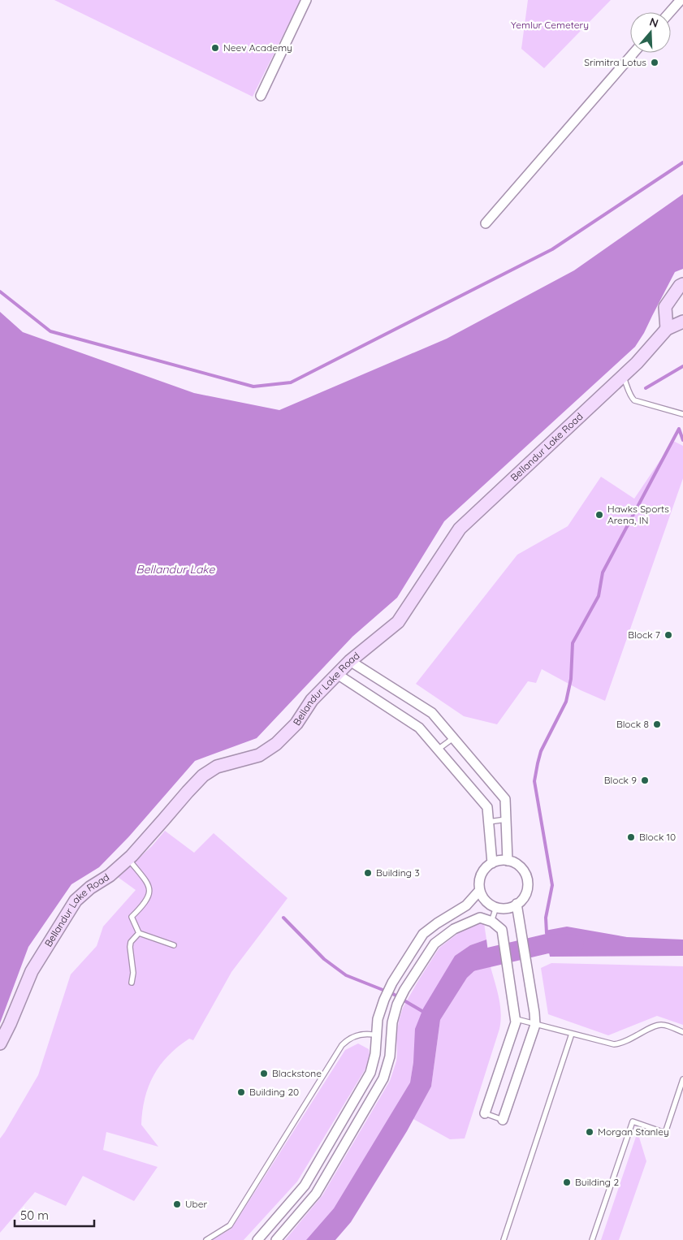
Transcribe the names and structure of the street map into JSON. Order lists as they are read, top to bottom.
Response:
{
  "streets": {
    "street": ["Bellandur Lake Road"]
  },
  "water": ["Bellandur Lake"],
  "parks": ["Yemlur Cemetery"],
  "places": [
    "Neev Academy",
    "Srimitra Lotus",
    "Hawks Sports Arena, IN",
    "Block 7",
    "Block 8",
    "Block 9",
    "Block 10",
    "Building 3",
    "Blackstone",
    "Building 20",
    "Morgan Stanley",
    "Building 2",
    "Uber"
  ],
  "scale_bar": "50 m",
  "north": "top"
}
